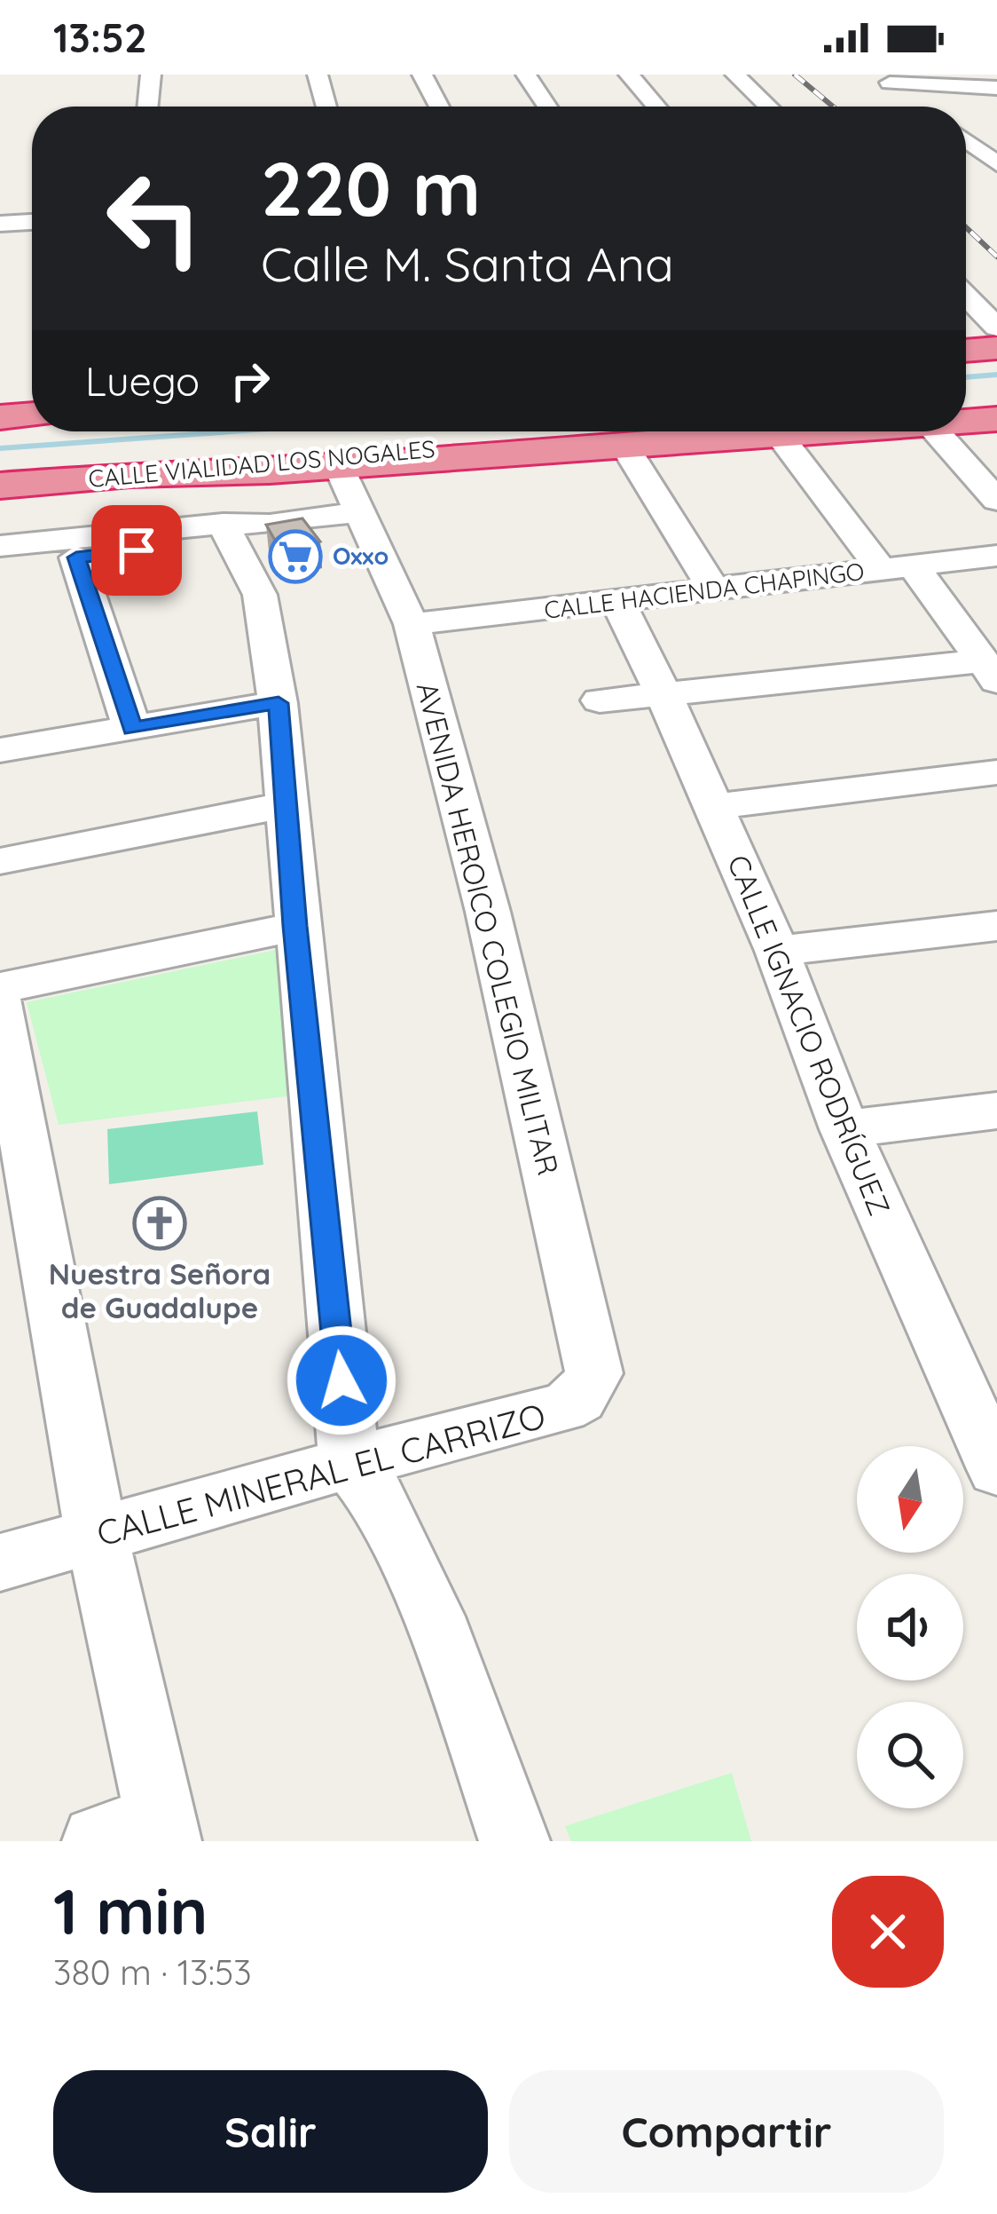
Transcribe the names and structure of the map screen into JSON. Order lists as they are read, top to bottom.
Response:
{
  "streets": {
    "highway": ["CALLE VIALIDAD LOS NOGALES"],
    "street": [
      "CALLE HACIENDA CHAPINGO",
      "AVENIDA HEROICO COLEGIO MILITAR",
      "CALLE IGNACIO RODRÍGUEZ",
      "CALLE MINERAL EL CARRIZO"
    ]
  },
  "crossings": [
    ["CALLE HACIENDA CHAPINGO", "AVENIDA HEROICO COLEGIO MILITAR"],
    ["CALLE HACIENDA CHAPINGO", "CALLE IGNACIO RODRÍGUEZ"],
    ["AVENIDA HEROICO COLEGIO MILITAR", "CALLE MINERAL EL CARRIZO"]
  ],
  "places": {
    "supermarket": ["Oxxo"],
    "church": ["Nuestra Señora de Guadalupe"]
  },
  "north": "bottom",
  "page": {
    "status": "13:52",
    "turn": ["220 m", "Calle M. Santa Ana"],
    "then": "Luego",
    "heading": ["1 min", "380 m · 13:53"],
    "buttons": ["Salir", "Compartir"]
  }
}
